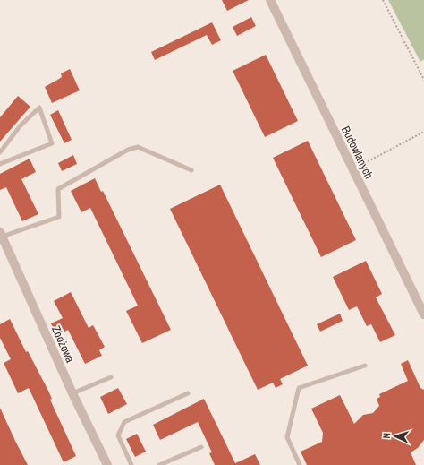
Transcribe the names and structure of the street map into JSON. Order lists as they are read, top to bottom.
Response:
{
  "streets": {
    "street": ["Budowlanych", "Zbożowa"]
  },
  "north": "left"
}
